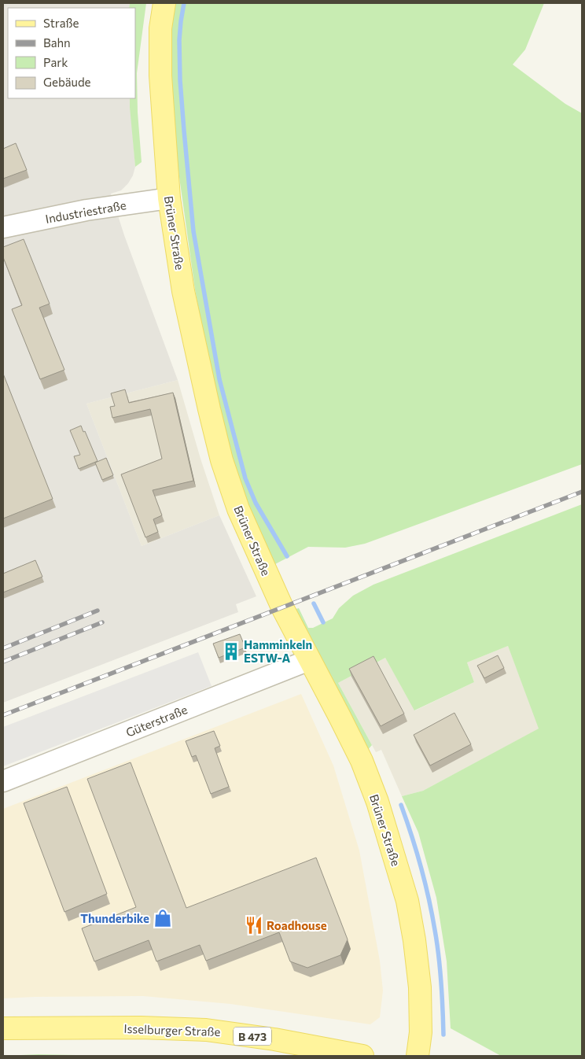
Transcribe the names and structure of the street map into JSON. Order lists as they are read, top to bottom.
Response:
{
  "streets": {
    "main road": ["Brüner Straße", "Isselburger Straße", "B 473"],
    "street": ["Industriestraße", "Güterstraße"]
  },
  "crossings": [
    ["Industriestraße", "Brüner Straße"],
    ["Brüner Straße", "Güterstraße"]
  ],
  "places": {
    "building": ["Hamminkeln ESTW-A"],
    "shop": ["Thunderbike"],
    "restaurant": ["Roadhouse"]
  },
  "legend": [
    "Straße",
    "Bahn",
    "Park",
    "Gebäude"
  ]
}
